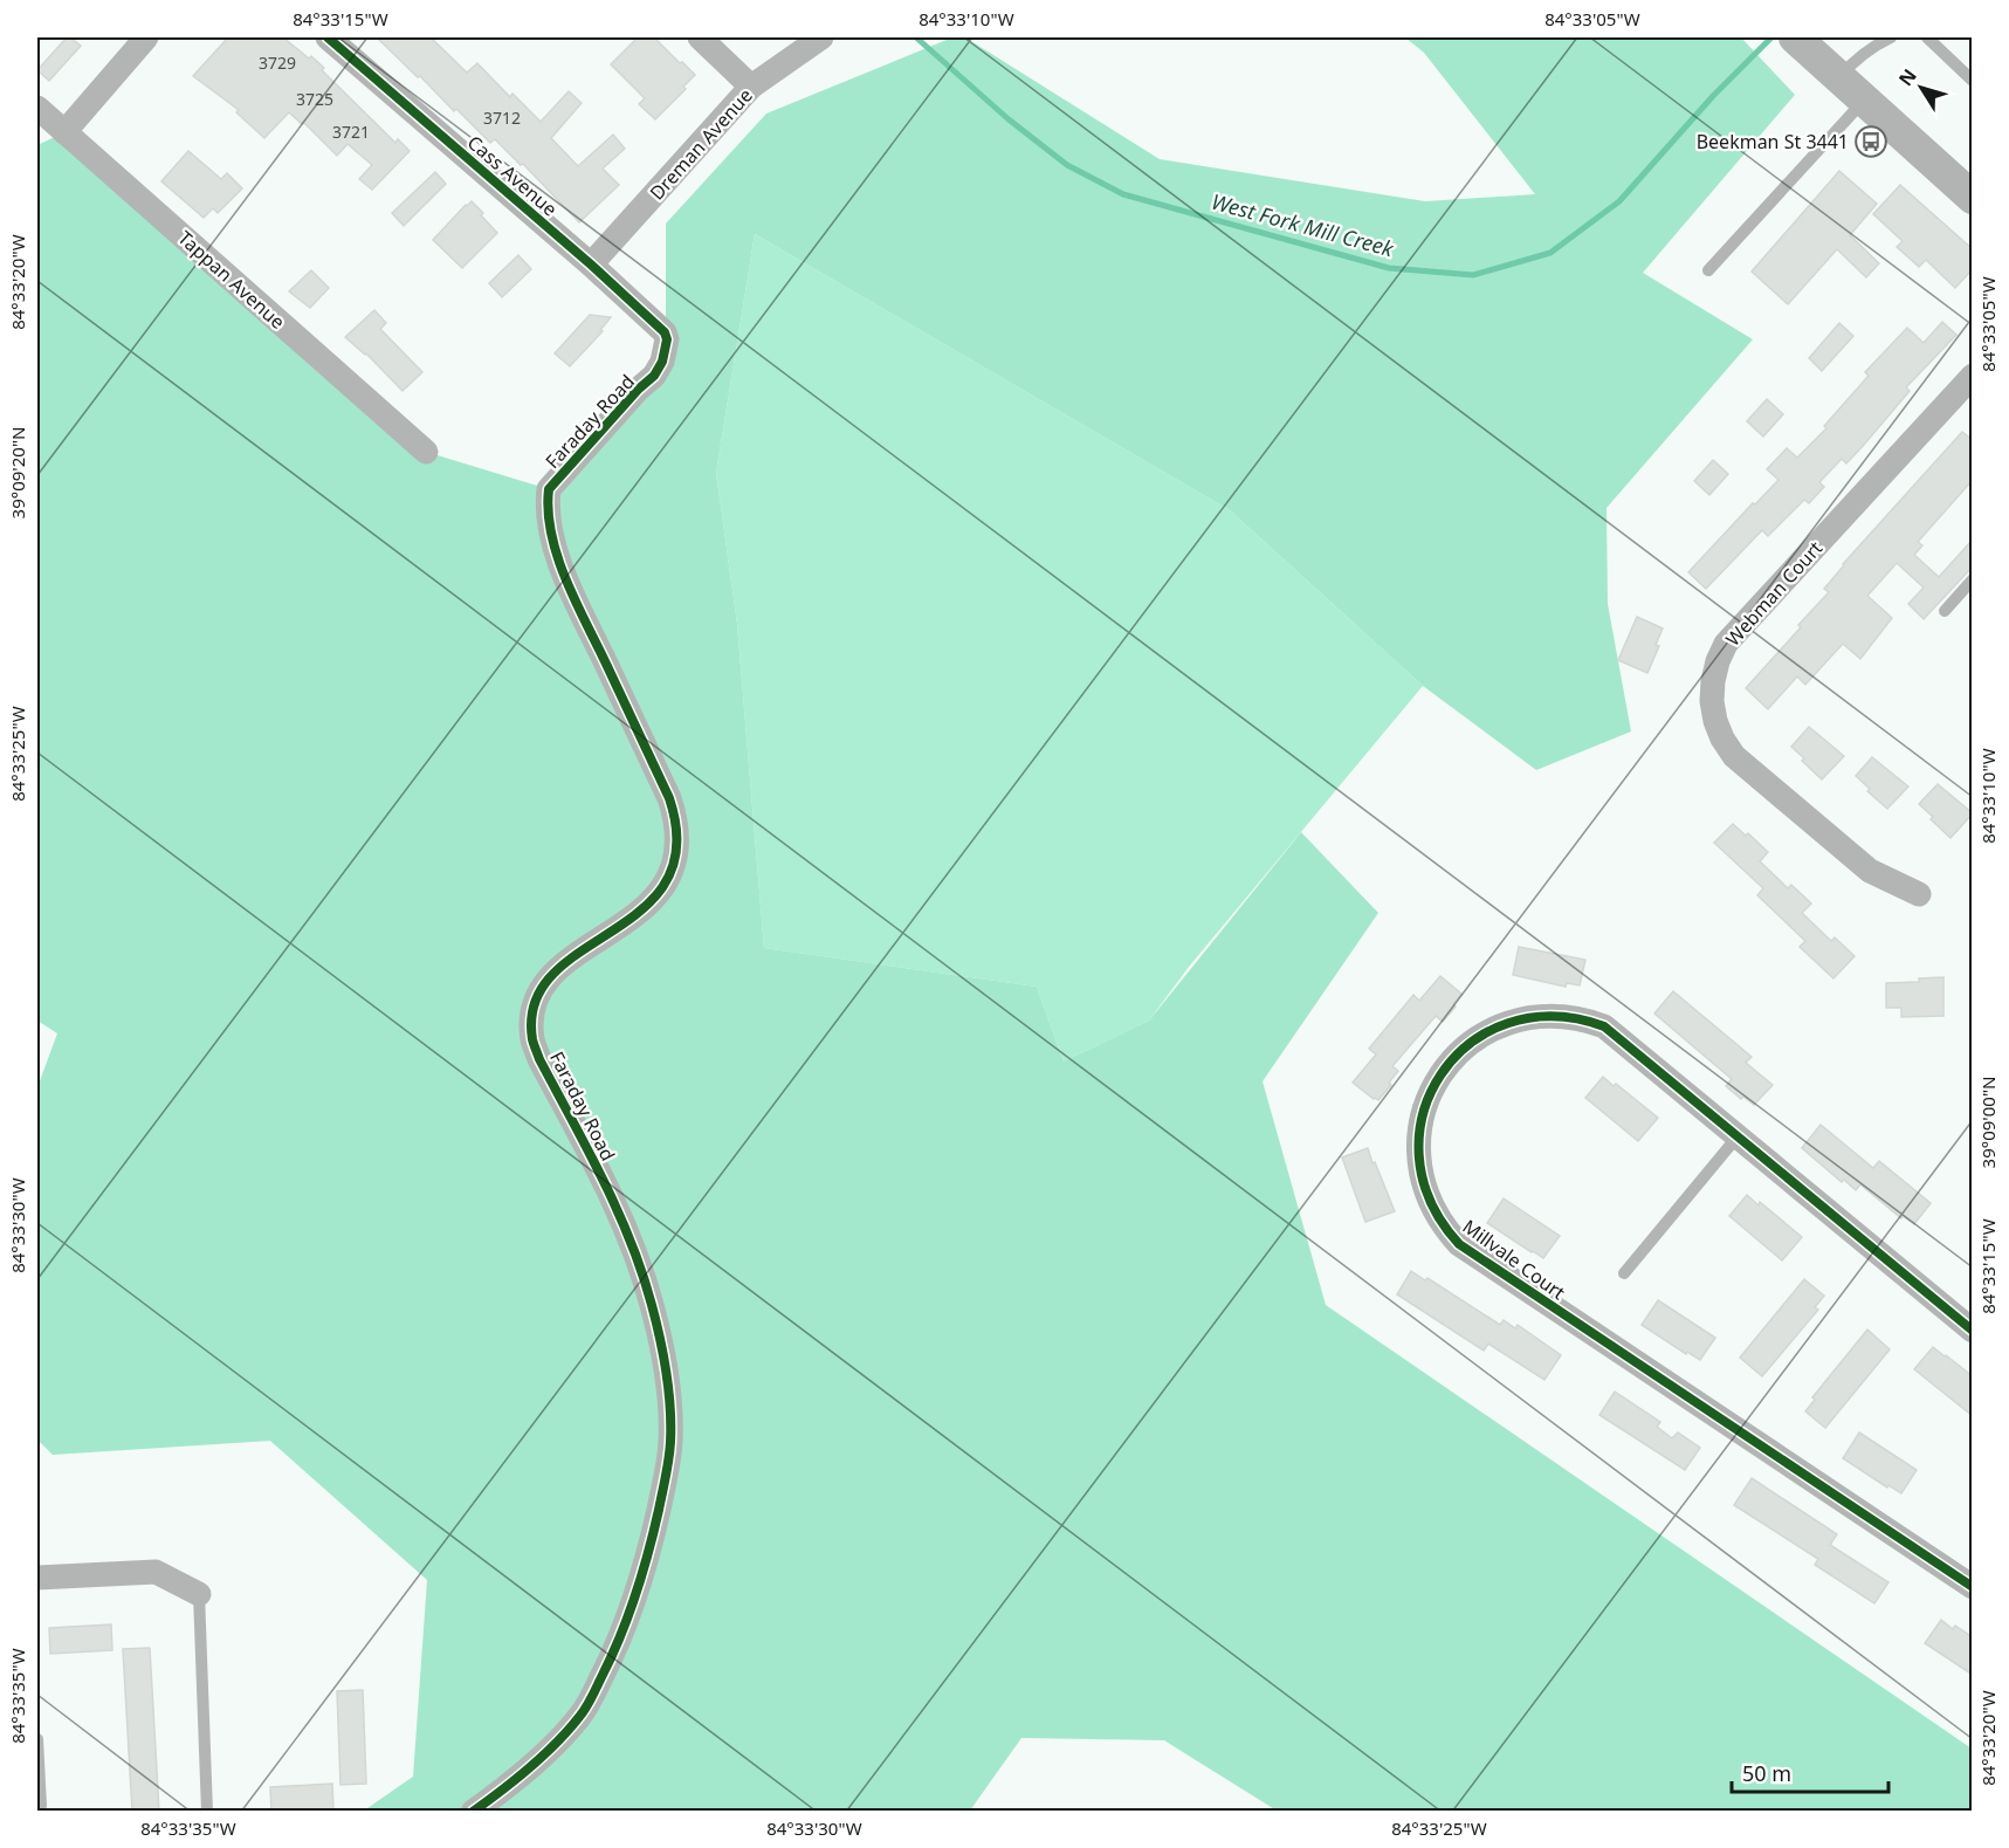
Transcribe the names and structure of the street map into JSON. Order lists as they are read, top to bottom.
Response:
{
  "streets": {
    "street": [
      "Dreman Avenue",
      "Cass Avenue",
      "Tappan Avenue",
      "Faraday Road",
      "Webman Court",
      "Millvale Court"
    ]
  },
  "crossings": [
    ["Dreman Avenue", "Cass Avenue"],
    ["Cass Avenue", "Faraday Road"]
  ],
  "water": ["West Fork Mill Creek"],
  "places": {
    "bus stop": ["Beekman St 3441"]
  },
  "house_numbers": [
    "3729",
    "3725",
    "3712",
    "3721"
  ],
  "scale_bar": "50 m",
  "north": "top left",
  "coordinates": [
    "84°33'15\"W",
    "84°33'10\"W",
    "84°33'05\"W",
    "84°33'20\"W",
    "39°09'20\"N",
    "84°33'25\"W",
    "39°09'00\"N",
    "84°33'30\"W",
    "84°33'35\"W"
  ]
}
